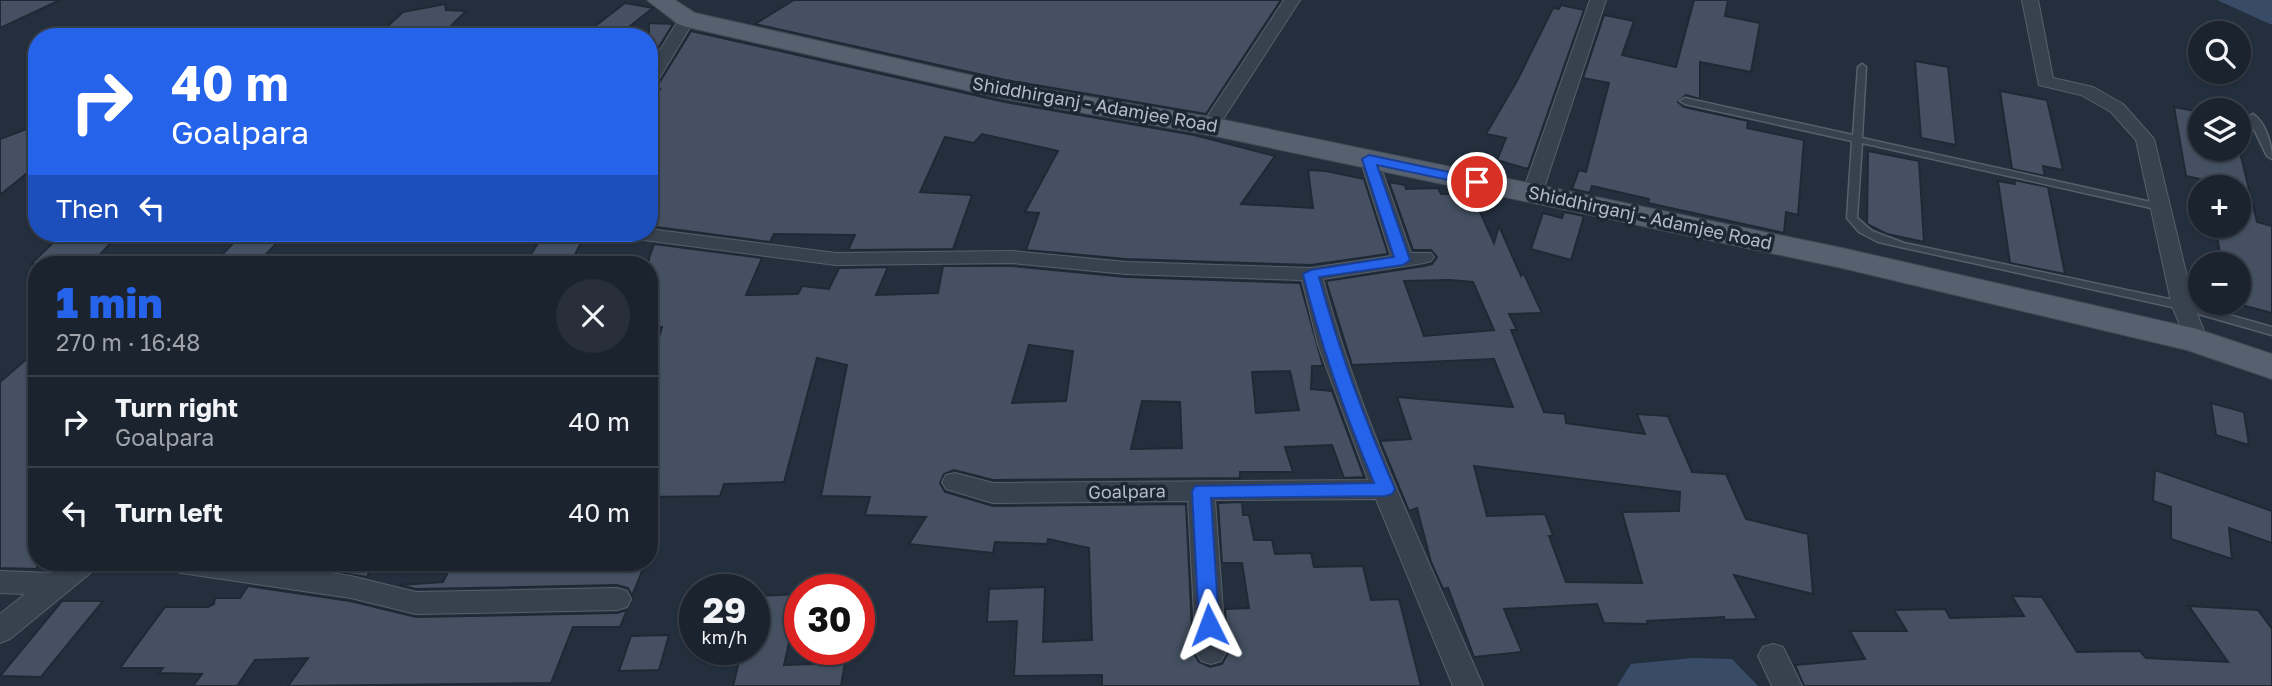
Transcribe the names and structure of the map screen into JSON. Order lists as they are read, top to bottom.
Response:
{
  "streets": {
    "main road": ["Shiddhirganj - Adamjee Road"],
    "street": ["Goalpara"]
  },
  "page": {
    "map_buttons": ["+", "−"],
    "turn": ["40 m", "Goalpara"],
    "then": "Then",
    "heading": ["1 min", "270 m · 16:48"],
    "list": [
      {
        "name": "Turn right",
        "note": "Goalpara",
        "value": "40 m"
      },
      {
        "name": "Turn left",
        "value": "40 m"
      }
    ],
    "speed": "29 km/h",
    "limit": "30"
  }
}
